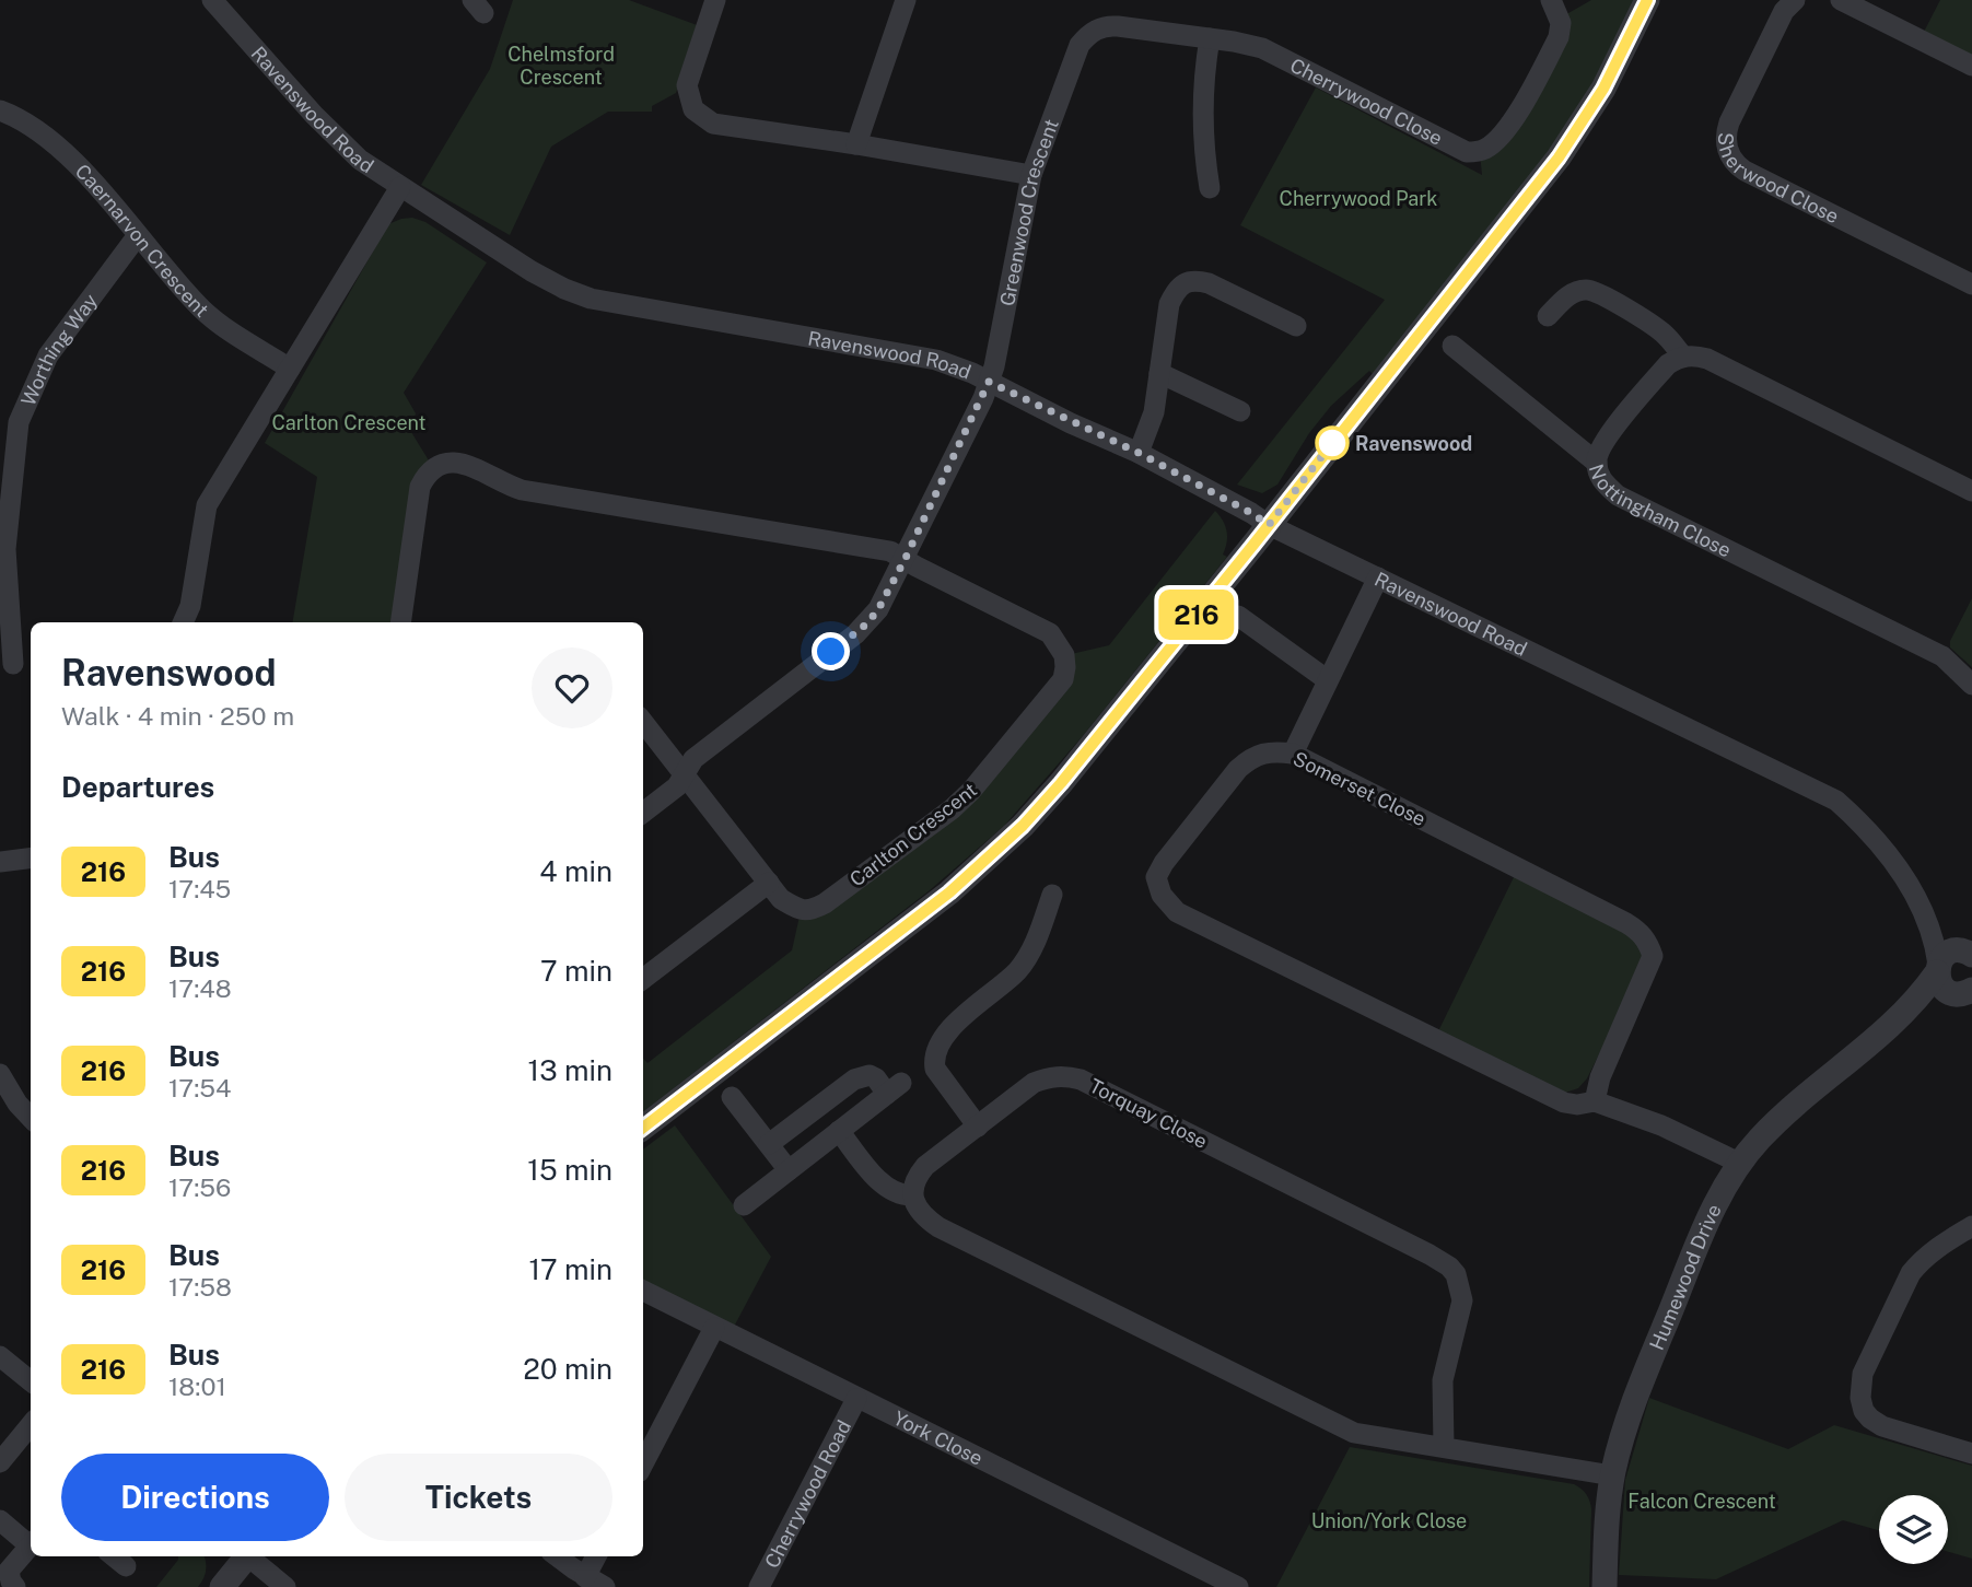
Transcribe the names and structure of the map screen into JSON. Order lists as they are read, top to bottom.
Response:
{
  "streets": {
    "street": [
      "Cherrywood Close",
      "Ravenswood Road",
      "Sherwood Close",
      "Greenwood Crescent",
      "Caernarvon Crescent",
      "Worthing Way",
      "Nottingham Close",
      "Somerset Close",
      "Carlton Crescent",
      "Torquay Close",
      "Humewood Drive",
      "York Close",
      "Cherrywood Road"
    ]
  },
  "crossings": [
    ["Cherrywood Close", "Greenwood Crescent"],
    ["Ravenswood Road", "Greenwood Crescent"],
    ["Ravenswood Road", "Humewood Drive"],
    ["Greenwood Crescent", "Carlton Crescent"],
    ["Caernarvon Crescent", "Worthing Way"],
    ["Somerset Close", "Humewood Drive"],
    ["York Close", "Cherrywood Road"]
  ],
  "parks": [
    "Chelmsford Crescent",
    "Cherrywood Park",
    "Carlton Crescent",
    "Falcon Crescent",
    "Union/York Close"
  ],
  "places": ["Ravenswood"],
  "lines": ["bus line 216"],
  "page": {
    "on_map": "216",
    "heading": [
      ["Ravenswood", "Walk · 4 min · 250 m"],
      "Departures"
    ],
    "list": [
      {
        "mark": "216",
        "name": "Bus",
        "note": "17:45",
        "value": "4 min"
      },
      {
        "mark": "216",
        "name": "Bus",
        "note": "17:48",
        "value": "7 min"
      },
      {
        "mark": "216",
        "name": "Bus",
        "note": "17:54",
        "value": "13 min"
      },
      {
        "mark": "216",
        "name": "Bus",
        "note": "17:56",
        "value": "15 min"
      },
      {
        "mark": "216",
        "name": "Bus",
        "note": "17:58",
        "value": "17 min"
      },
      {
        "mark": "216",
        "name": "Bus",
        "note": "18:01",
        "value": "20 min"
      }
    ],
    "buttons": ["Directions", "Tickets"]
  }
}
